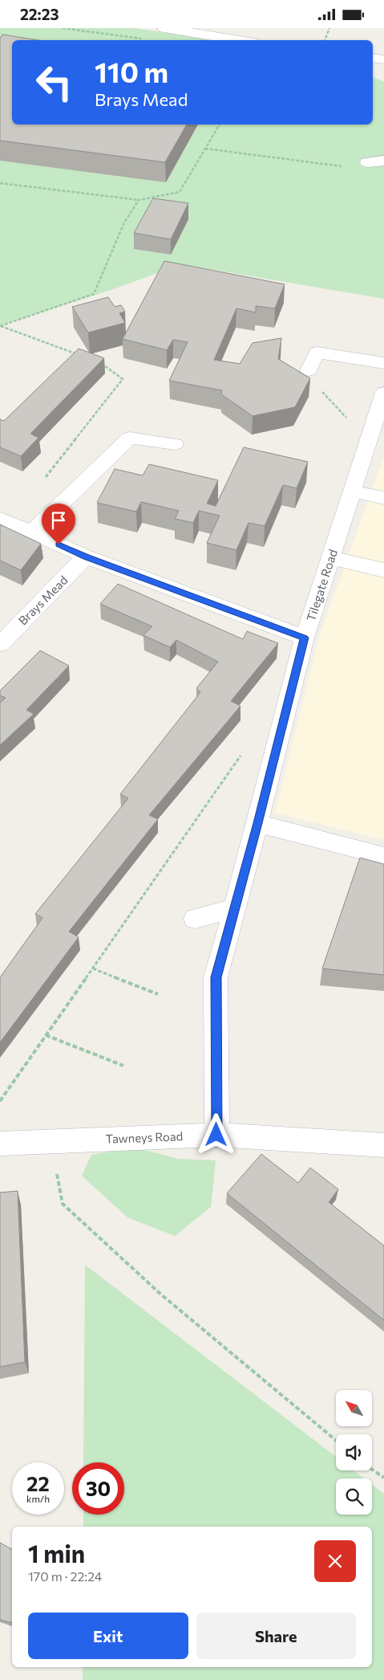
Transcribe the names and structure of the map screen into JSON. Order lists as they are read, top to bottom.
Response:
{
  "streets": {
    "street": ["Tilegate Road", "Brays Mead", "Tawneys Road"]
  },
  "crossings": [
    ["Tilegate Road", "Tawneys Road"]
  ],
  "north": "top left",
  "page": {
    "status": "22:23",
    "turn": ["110 m", "Brays Mead"],
    "speed": "22 km/h",
    "limit": "30",
    "heading": ["1 min", "170 m · 22:24"],
    "buttons": ["Exit", "Share"]
  }
}
